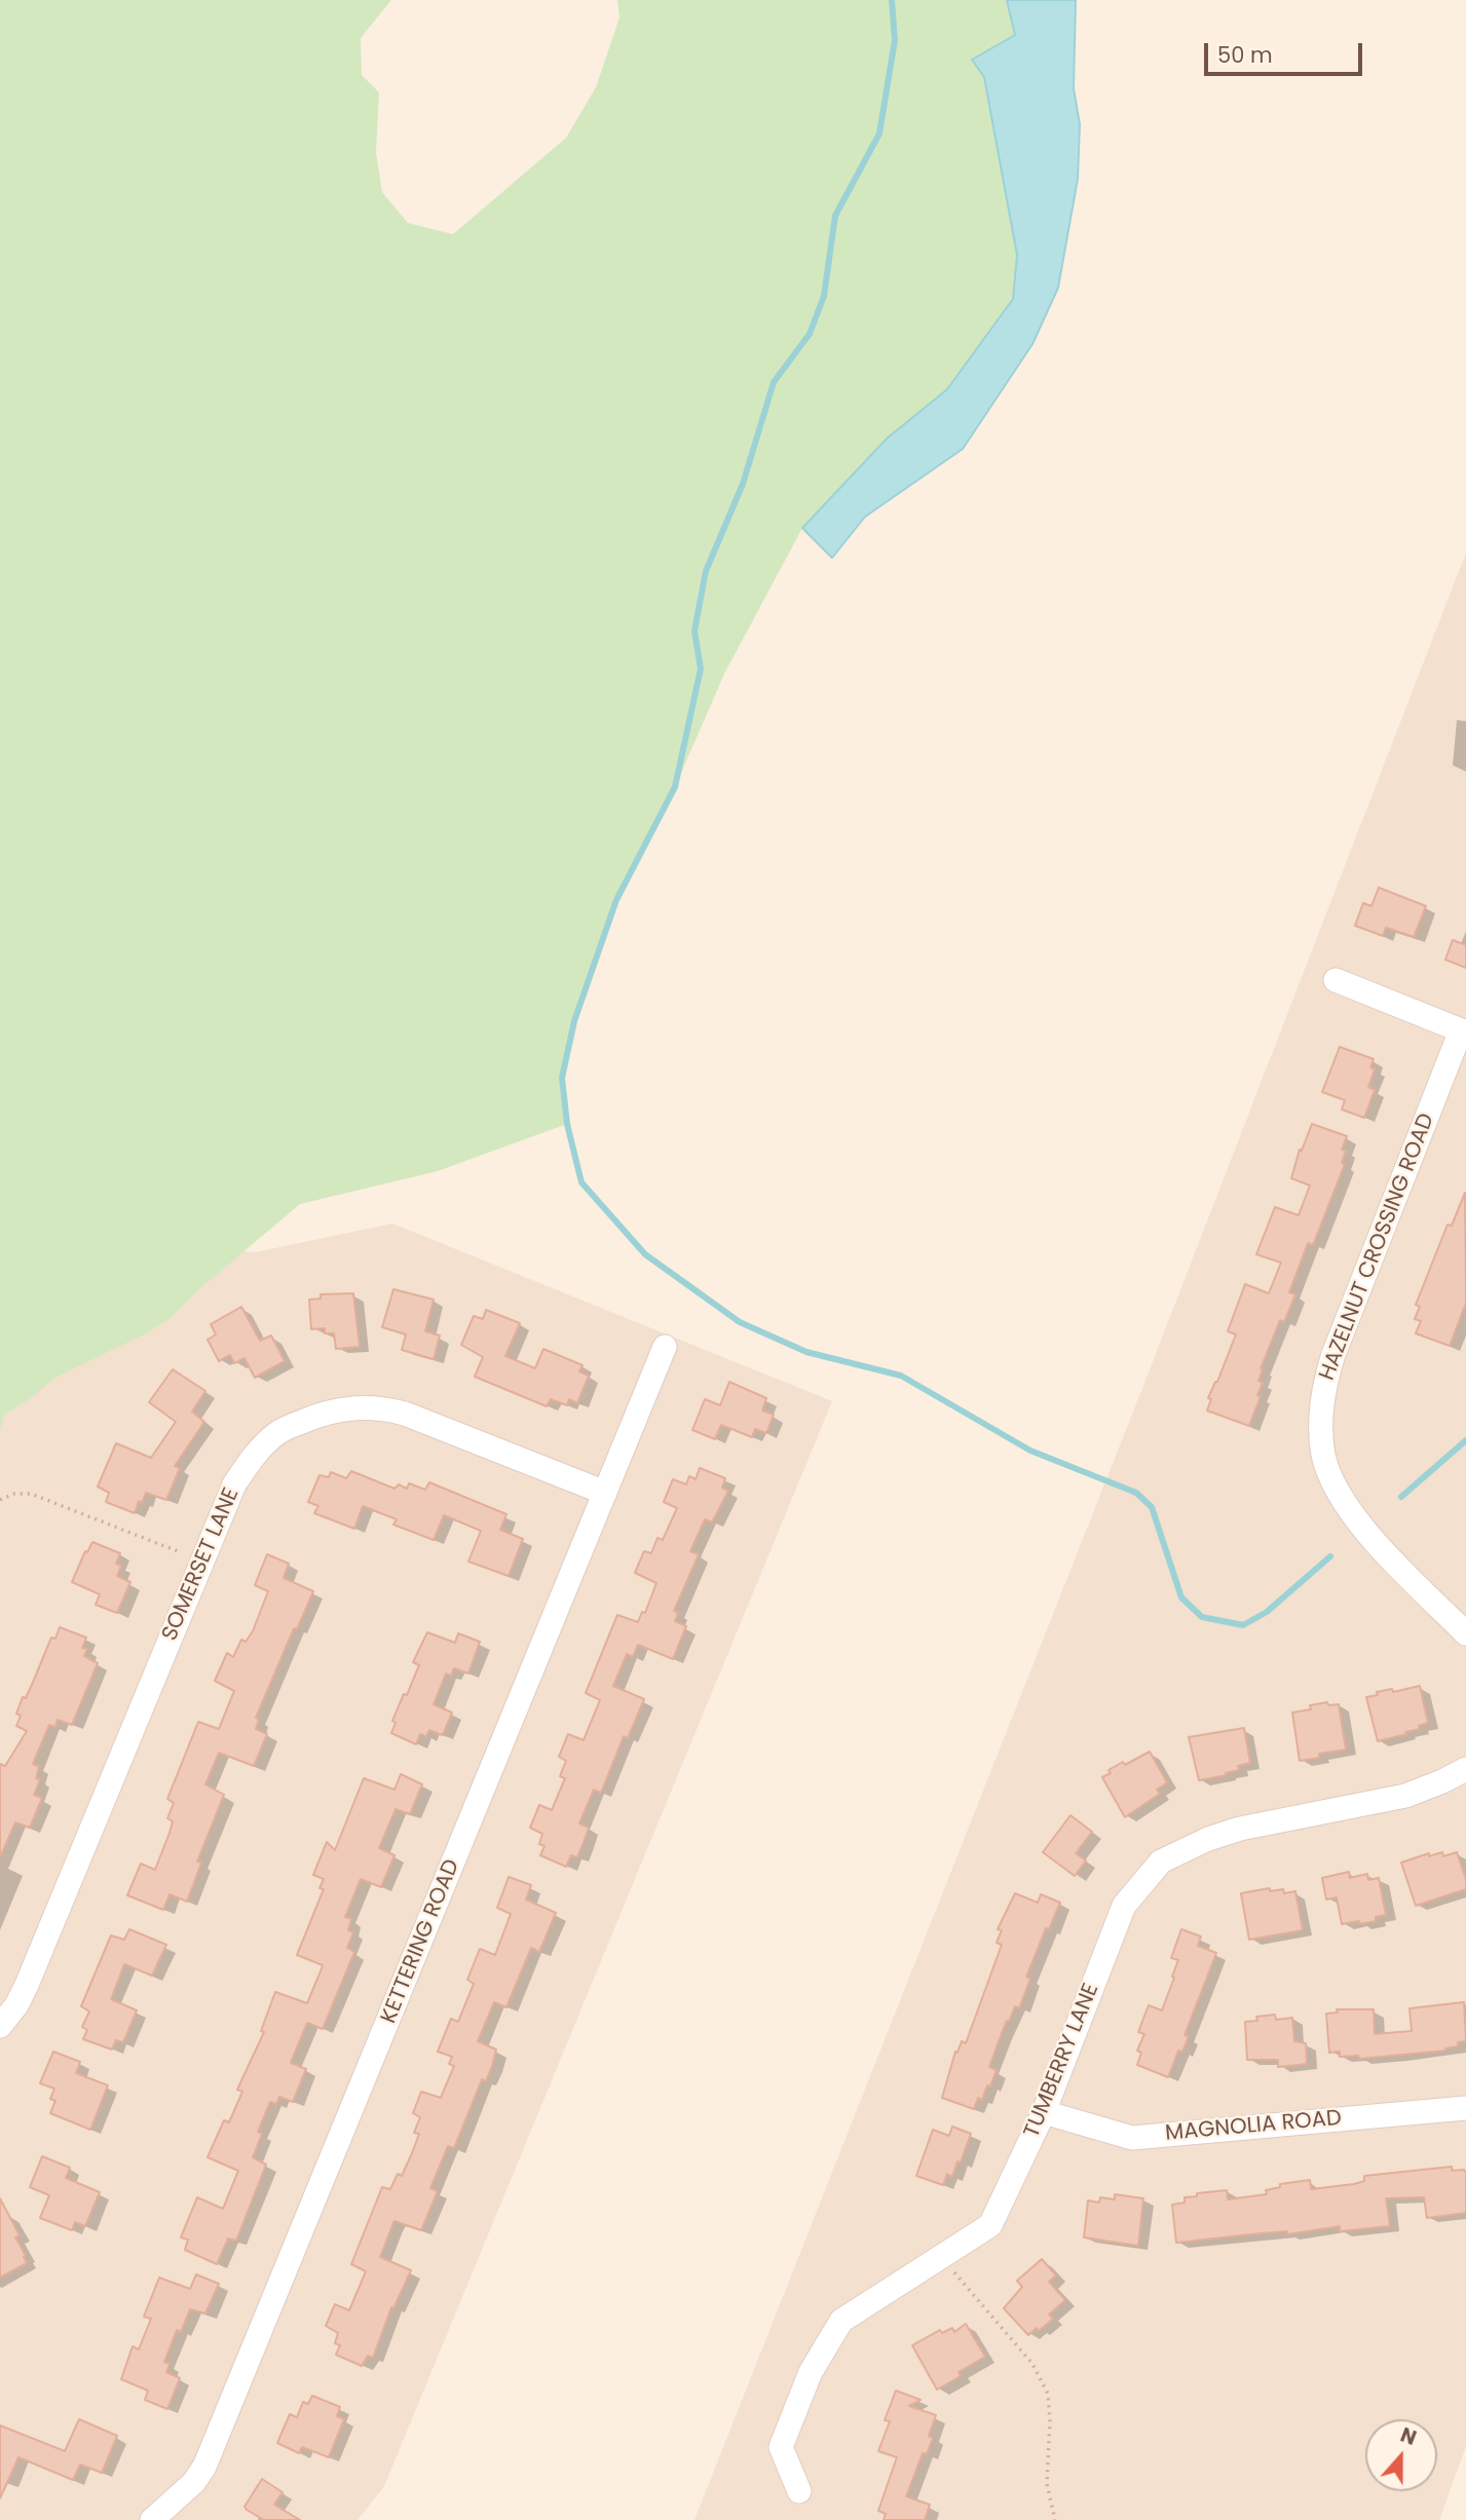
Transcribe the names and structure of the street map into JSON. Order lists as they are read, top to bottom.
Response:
{
  "streets": {
    "street": [
      "HAZELNUT CROSSING ROAD",
      "SOMERSET LANE",
      "KETTERING ROAD",
      "TUMBERRY LANE",
      "MAGNOLIA ROAD"
    ]
  },
  "crossings": [
    ["SOMERSET LANE", "KETTERING ROAD"],
    ["TUMBERRY LANE", "MAGNOLIA ROAD"]
  ],
  "scale_bar": "50 m",
  "north": "top"
}
